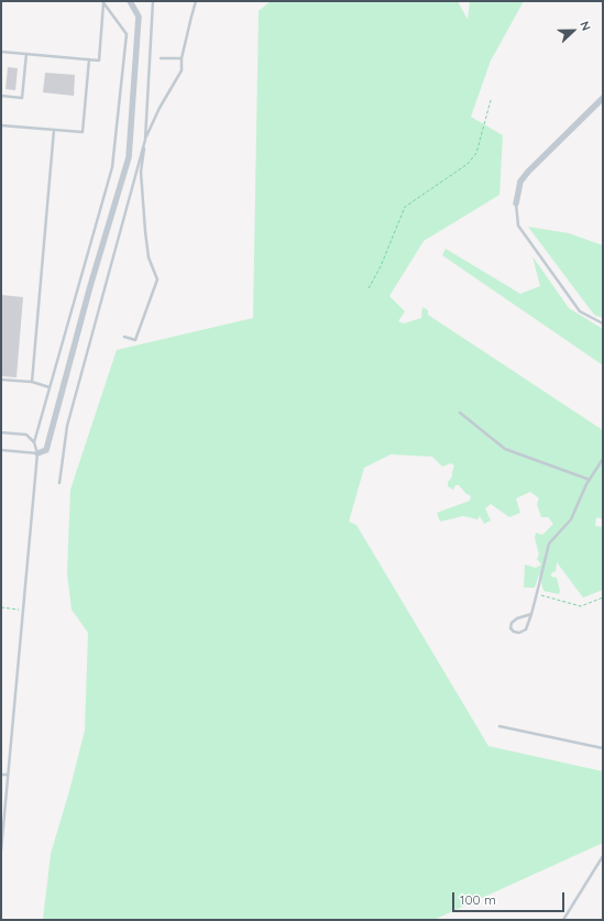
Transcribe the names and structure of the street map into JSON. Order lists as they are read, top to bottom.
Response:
{
  "scale_bar": "100 m",
  "north": "right"
}
